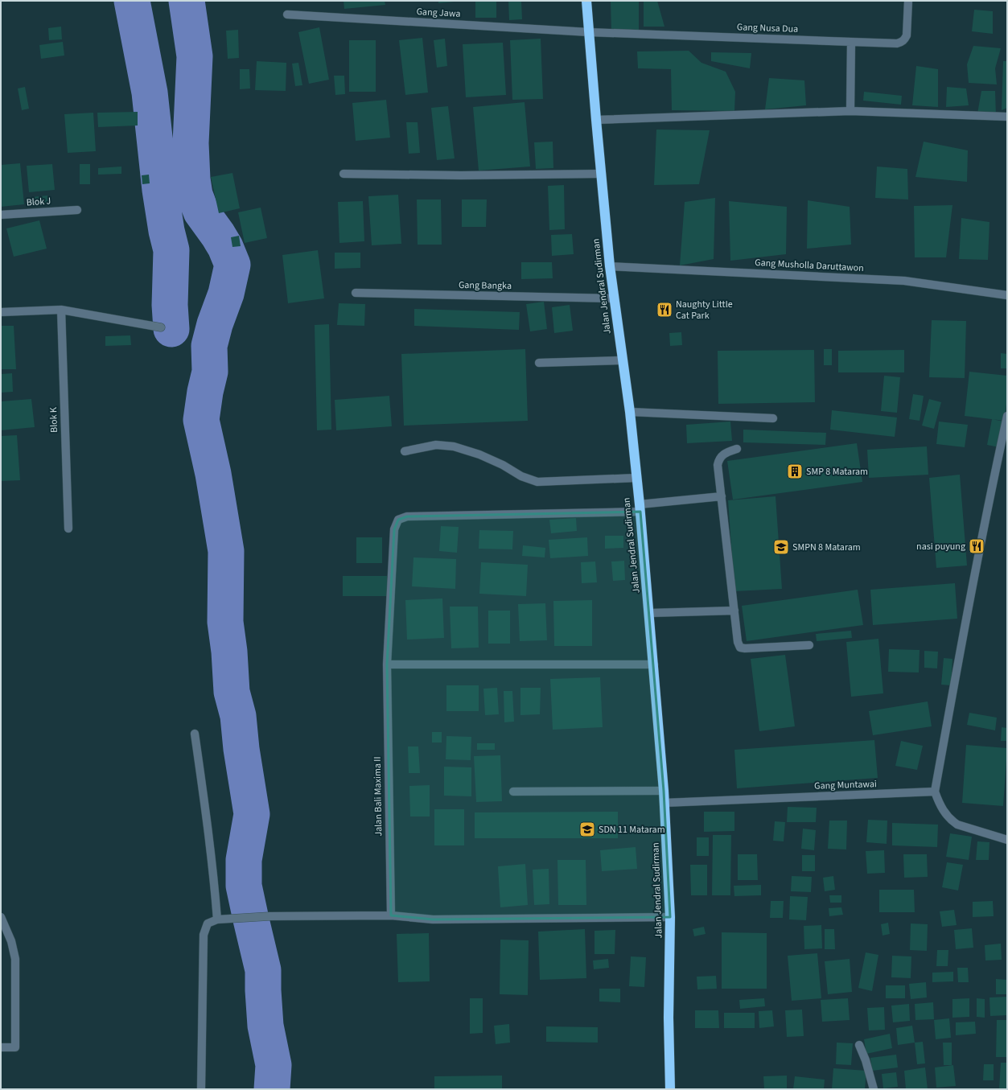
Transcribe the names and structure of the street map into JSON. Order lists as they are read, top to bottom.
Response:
{
  "streets": {
    "highway": ["Jalan Jendral Sudirman"],
    "street": [
      "Gang Jawa",
      "Gang Nusa Dua",
      "Blok J",
      "Gang Musholla Daruttawon",
      "Gang Bangka",
      "Blok K",
      "Gang Muntawai",
      "Jalan Bali Maxima II"
    ]
  },
  "crossings": [
    ["Gang Jawa", "Gang Nusa Dua"],
    ["Gang Jawa", "Jalan Jendral Sudirman"],
    ["Gang Nusa Dua", "Jalan Jendral Sudirman"],
    ["Gang Musholla Daruttawon", "Jalan Jendral Sudirman"],
    ["Gang Bangka", "Jalan Jendral Sudirman"],
    ["Jalan Jendral Sudirman", "Gang Muntawai"],
    ["Jalan Jendral Sudirman", "Jalan Bali Maxima II"]
  ],
  "places": {
    "restaurant": ["Naughty Little Cat Park", "nasi puyung"],
    "building": ["SMP 8 Mataram"],
    "school or university": ["SMPN 8 Mataram", "SDN 11 Mataram"]
  }
}
